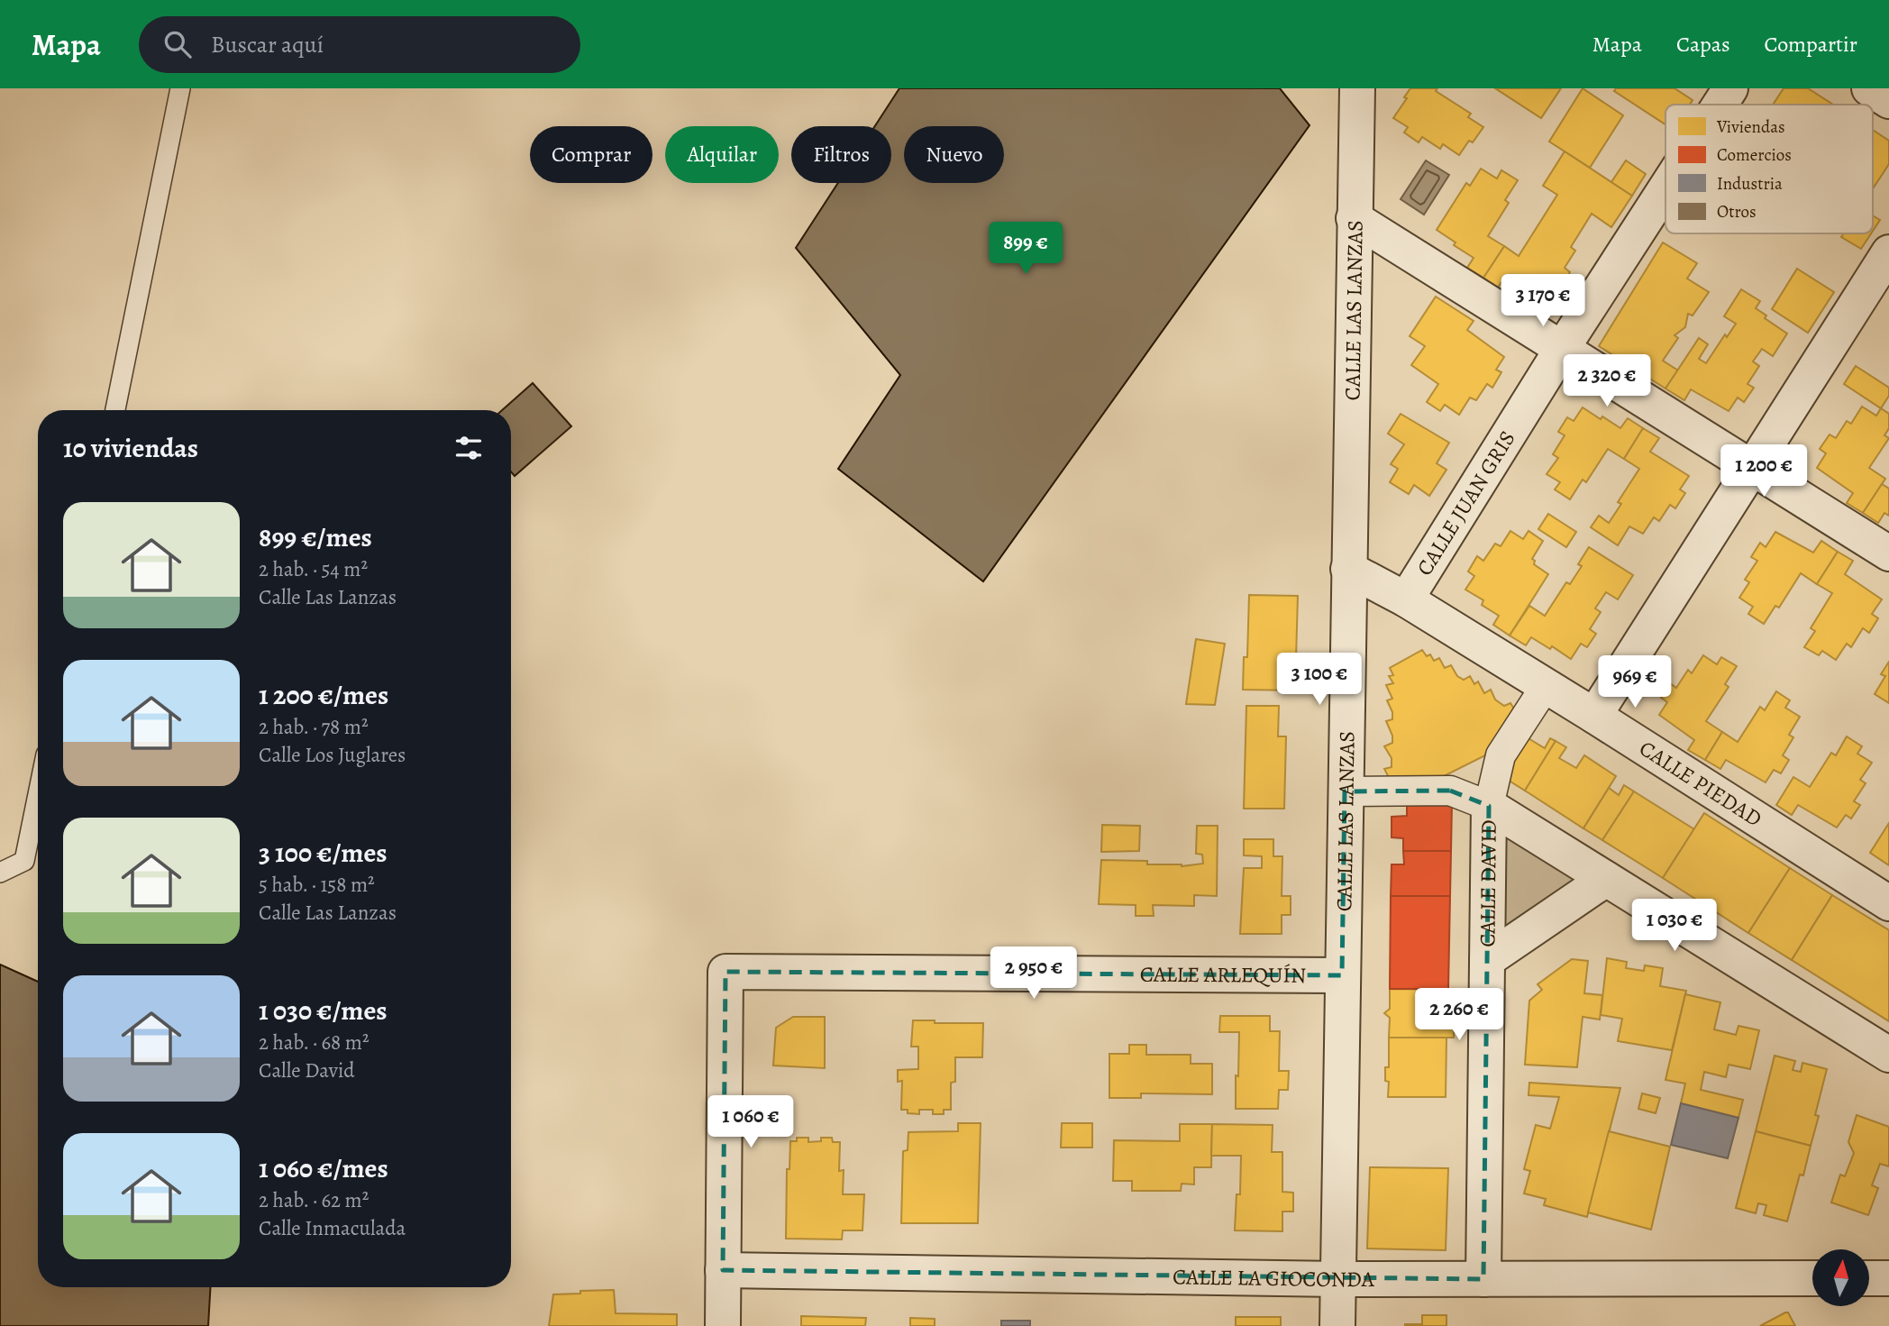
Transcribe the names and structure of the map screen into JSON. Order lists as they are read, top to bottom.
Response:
{
  "streets": {
    "street": [
      "CALLE LAS LANZAS",
      "CALLE JUAN GRIS",
      "CALLE PIEDAD",
      "CALLE DAVID",
      "CALLE ARLEQUÍN",
      "CALLE LA GIOCONDA"
    ]
  },
  "crossings": [
    ["CALLE LAS LANZAS", "CALLE PIEDAD"],
    ["CALLE LAS LANZAS", "CALLE ARLEQUÍN"],
    ["CALLE LAS LANZAS", "CALLE LA GIOCONDA"],
    ["CALLE JUAN GRIS", "CALLE PIEDAD"],
    ["CALLE DAVID", "CALLE LA GIOCONDA"],
    ["CALLE ARLEQUÍN", "CALLE LA GIOCONDA"]
  ],
  "legend": [
    "Viviendas",
    "Comercios",
    "Industria",
    "Otros"
  ],
  "north": "top",
  "page": {
    "header": "Mapa",
    "search": "Buscar aquí",
    "nav": ["Mapa", "Capas", "Compartir"],
    "chip": [
      "Comprar",
      "Alquilar",
      "Filtros",
      "Nuevo"
    ],
    "price": [
      "899 €",
      "3 170 €",
      "2 320 €",
      "1 200 €",
      "3 100 €",
      "969 €",
      "1 030 €",
      "2 950 €",
      "2 260 €",
      "1 060 €"
    ],
    "heading": "10 viviendas",
    "list": [
      {
        "name": "899 €/mes",
        "note": "2 hab. · 54 m² · Calle Las Lanzas"
      },
      {
        "name": "1 200 €/mes",
        "note": "2 hab. · 78 m² · Calle Los Juglares"
      },
      {
        "name": "3 100 €/mes",
        "note": "5 hab. · 158 m² · Calle Las Lanzas"
      },
      {
        "name": "1 030 €/mes",
        "note": "2 hab. · 68 m² · Calle David"
      },
      {
        "name": "1 060 €/mes",
        "note": "2 hab. · 62 m² · Calle Inmaculada"
      }
    ]
  }
}
